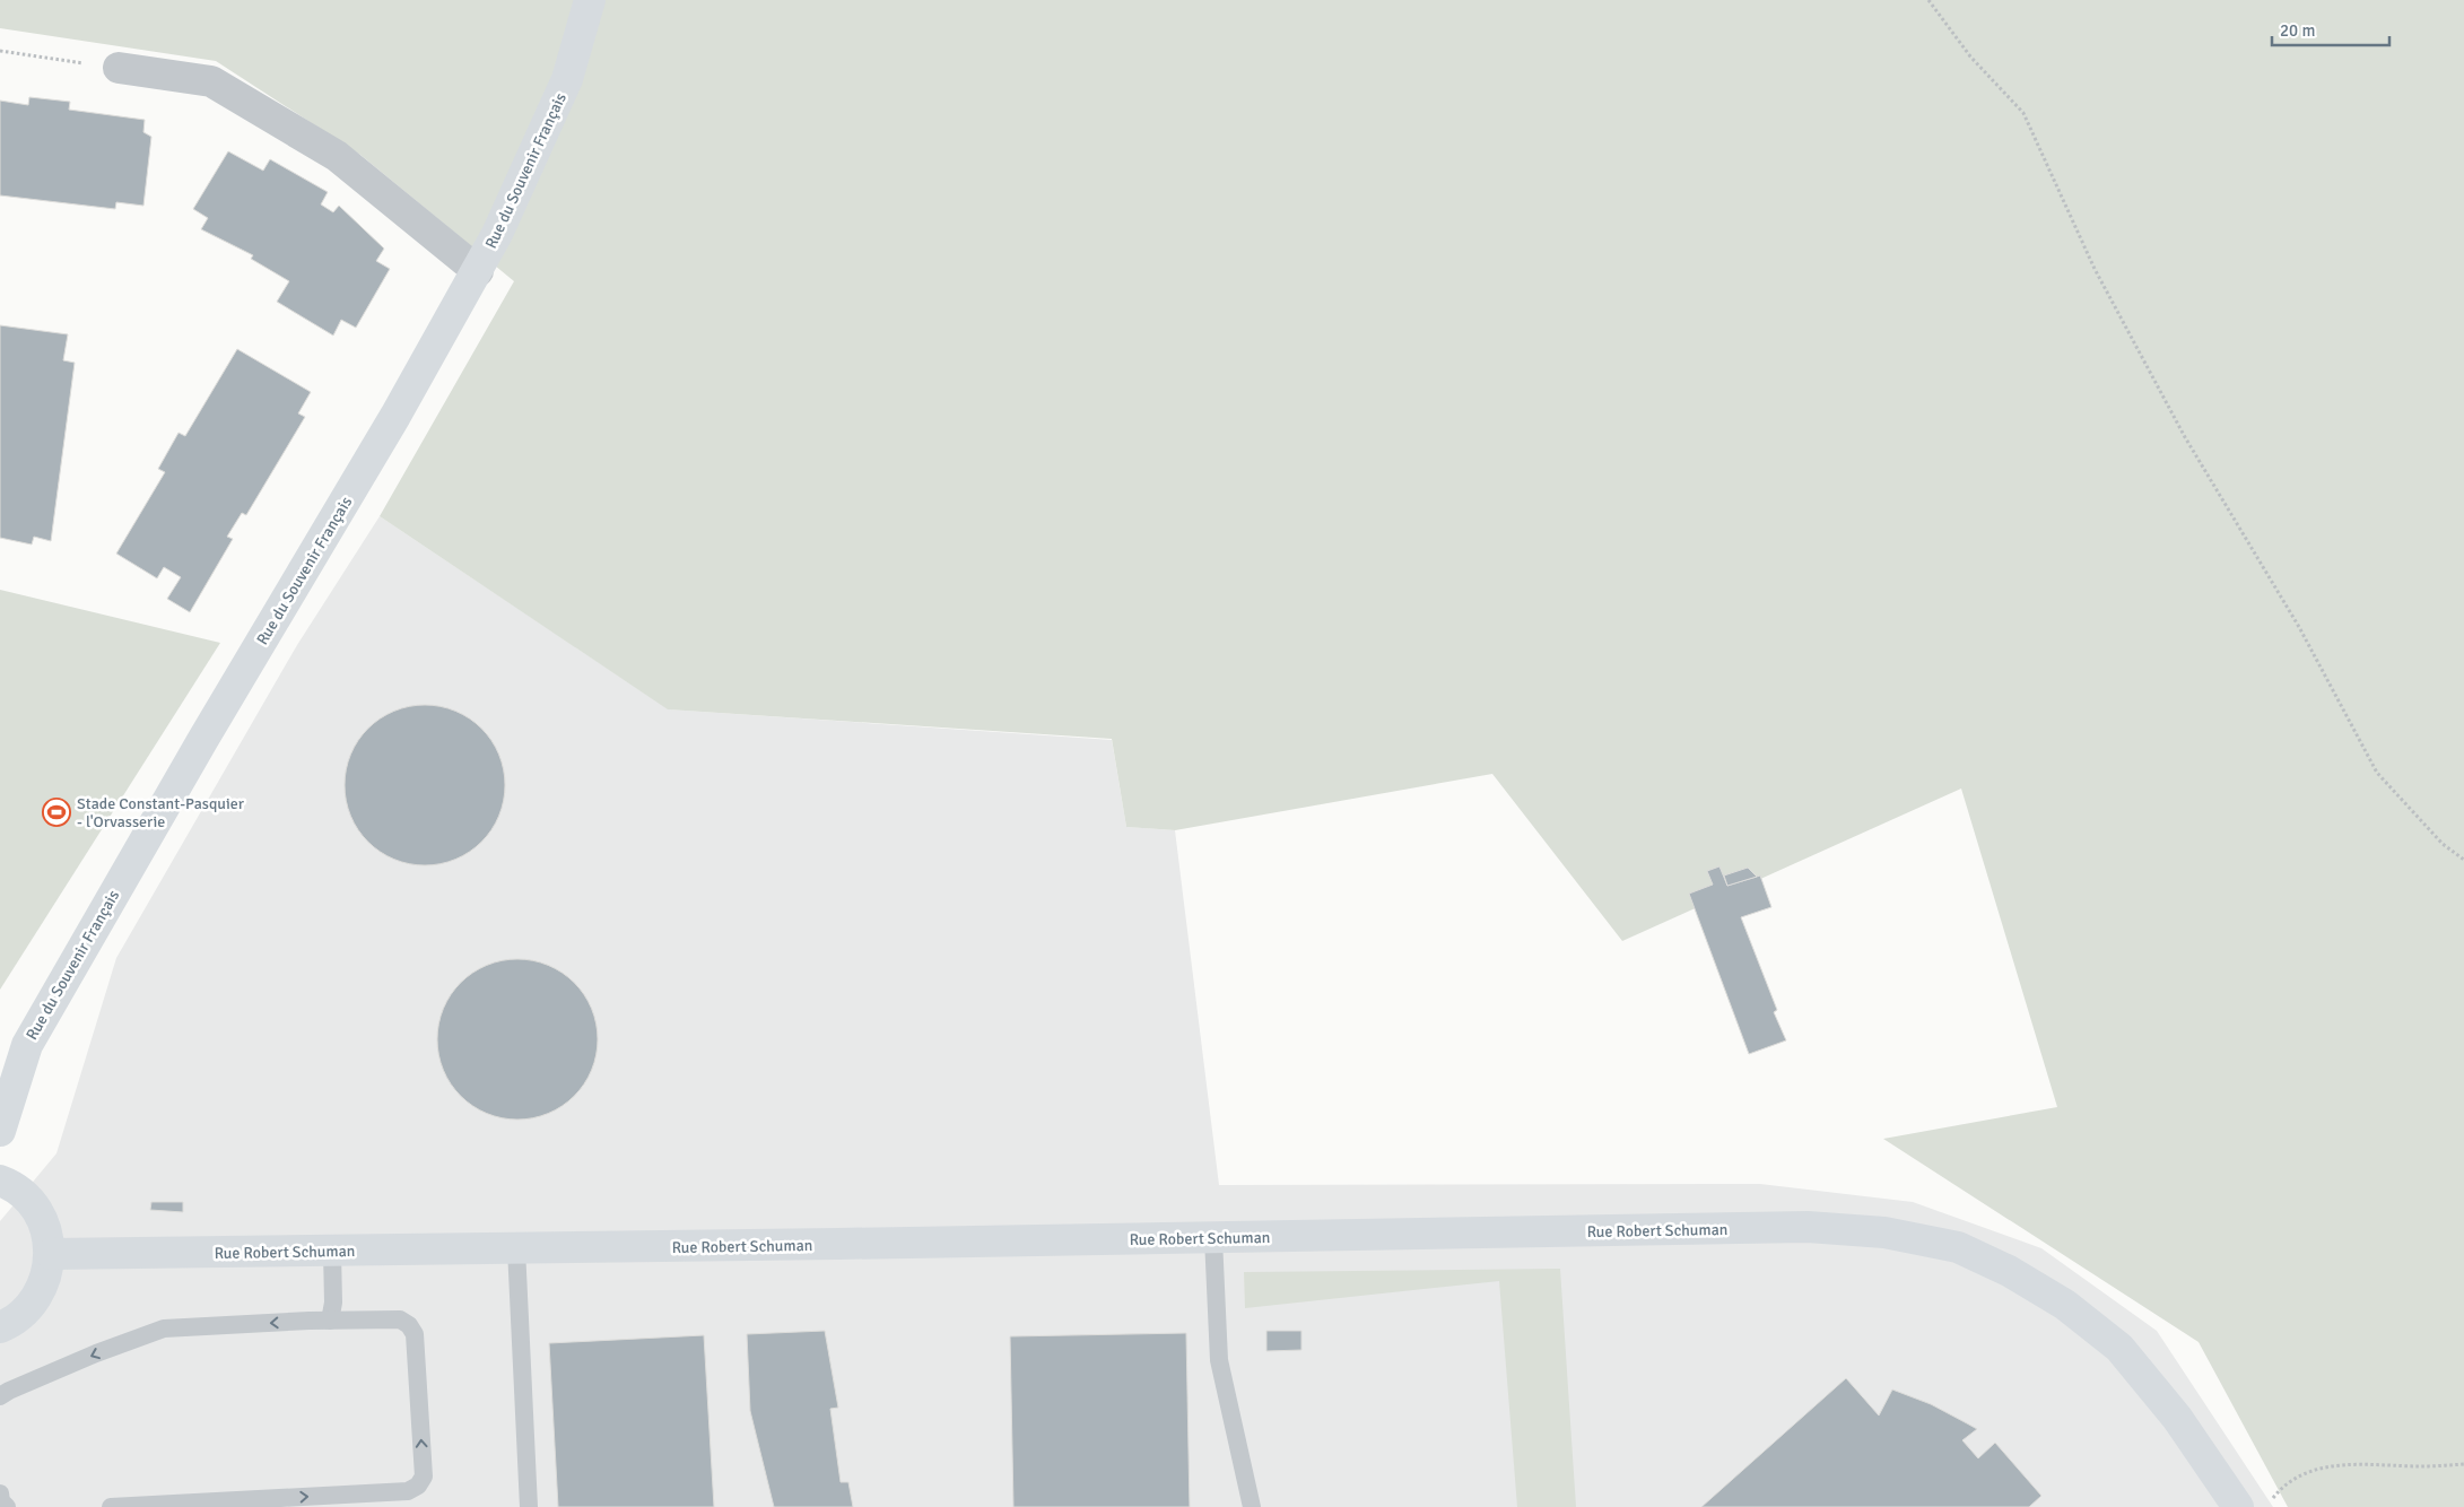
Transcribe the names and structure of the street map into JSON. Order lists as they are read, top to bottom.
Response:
{
  "streets": {
    "street": ["Rue du Souvenir Français", "Rue Robert Schuman"]
  },
  "places": {
    "sports": ["Stade Constant-Pasquier - l'Orvasserie"]
  },
  "scale_bar": "20 m"
}
